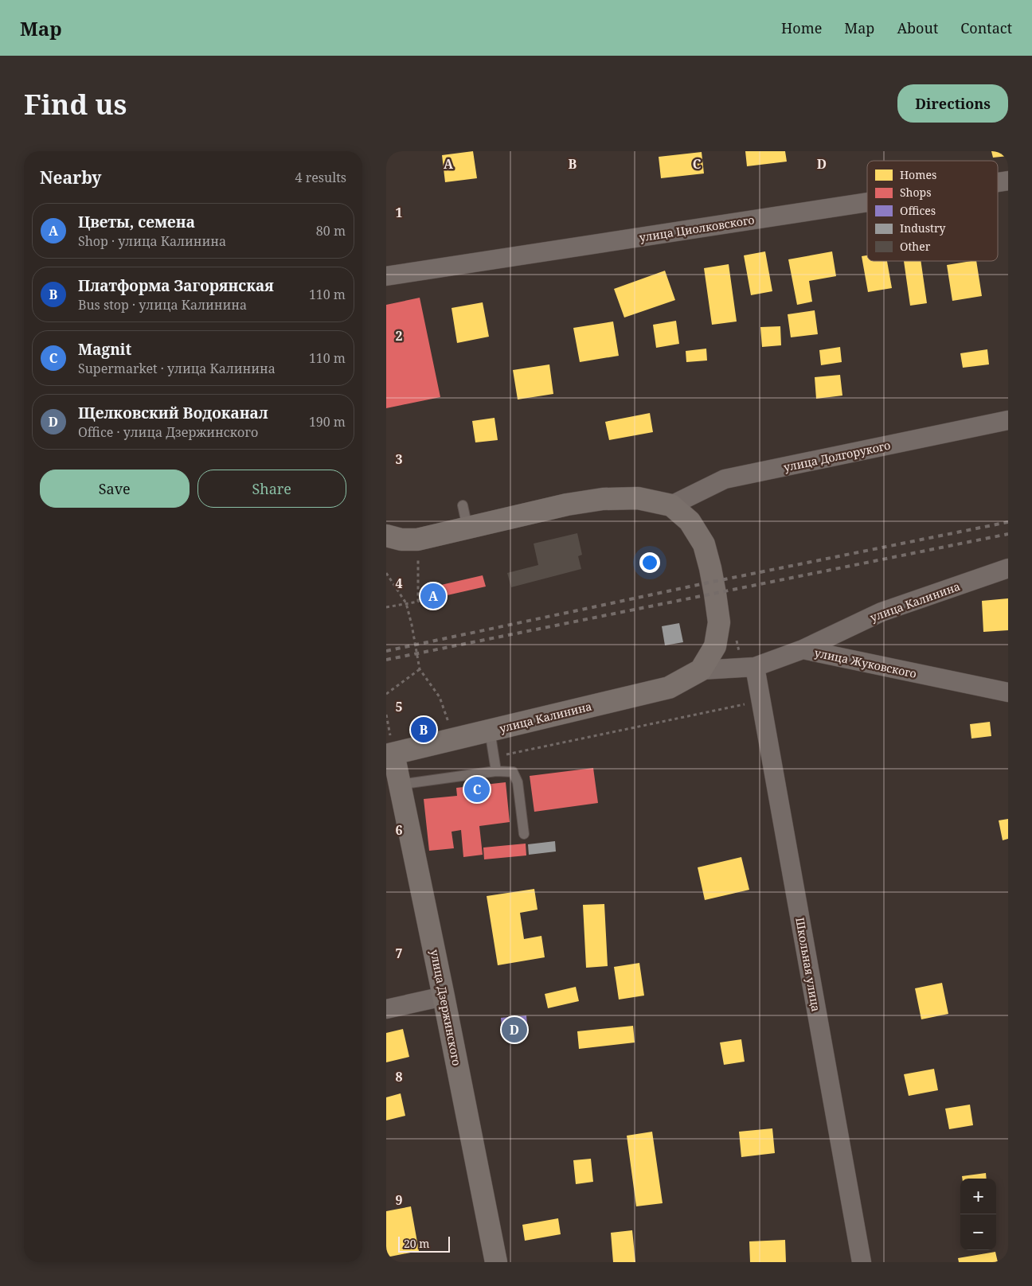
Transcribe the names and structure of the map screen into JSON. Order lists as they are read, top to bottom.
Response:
{
  "streets": {
    "main road": ["улица Калинина", "улица Дзержинского"],
    "street": [
      "улица Циолковского",
      "улица Долгорукого",
      "улица Жуковского",
      "Школьная улица"
    ]
  },
  "crossings": [
    ["улица Калинина", "улица Жуковского"],
    ["улица Калинина", "улица Дзержинского"],
    ["улица Жуковского", "Школьная улица"]
  ],
  "legend": [
    "Homes",
    "Shops",
    "Offices",
    "Industry",
    "Other"
  ],
  "scale_bar": "20 m",
  "page": {
    "header": "Map",
    "nav": [
      "Home",
      "Map",
      "About",
      "Contact"
    ],
    "buttons": [
      "Directions",
      ["Save", "Share"]
    ],
    "title": "Find us",
    "heading": ["Nearby", "4 results"],
    "list": [
      {
        "mark": "A",
        "name": "Цветы, семена",
        "note": "Shop · улица Калинина",
        "value": "80 m"
      },
      {
        "mark": "B",
        "name": "Платформа Загорянская",
        "note": "Bus stop · улица Калинина",
        "value": "110 m"
      },
      {
        "mark": "C",
        "name": "Magnit",
        "note": "Supermarket · улица Калинина",
        "value": "110 m"
      },
      {
        "mark": "D",
        "name": "Щелковский Водоканал",
        "note": "Office · улица Дзержинского",
        "value": "190 m"
      }
    ],
    "pins": [
      "A",
      "B",
      "C",
      "D"
    ],
    "map_buttons": ["+", "−"],
    "scale": "20 m"
  },
  "grid": {
    "columns": [
      "A",
      "B",
      "C",
      "D"
    ],
    "rows": [
      "1",
      "2",
      "3",
      "4",
      "5",
      "6",
      "7",
      "8",
      "9"
    ]
  }
}
